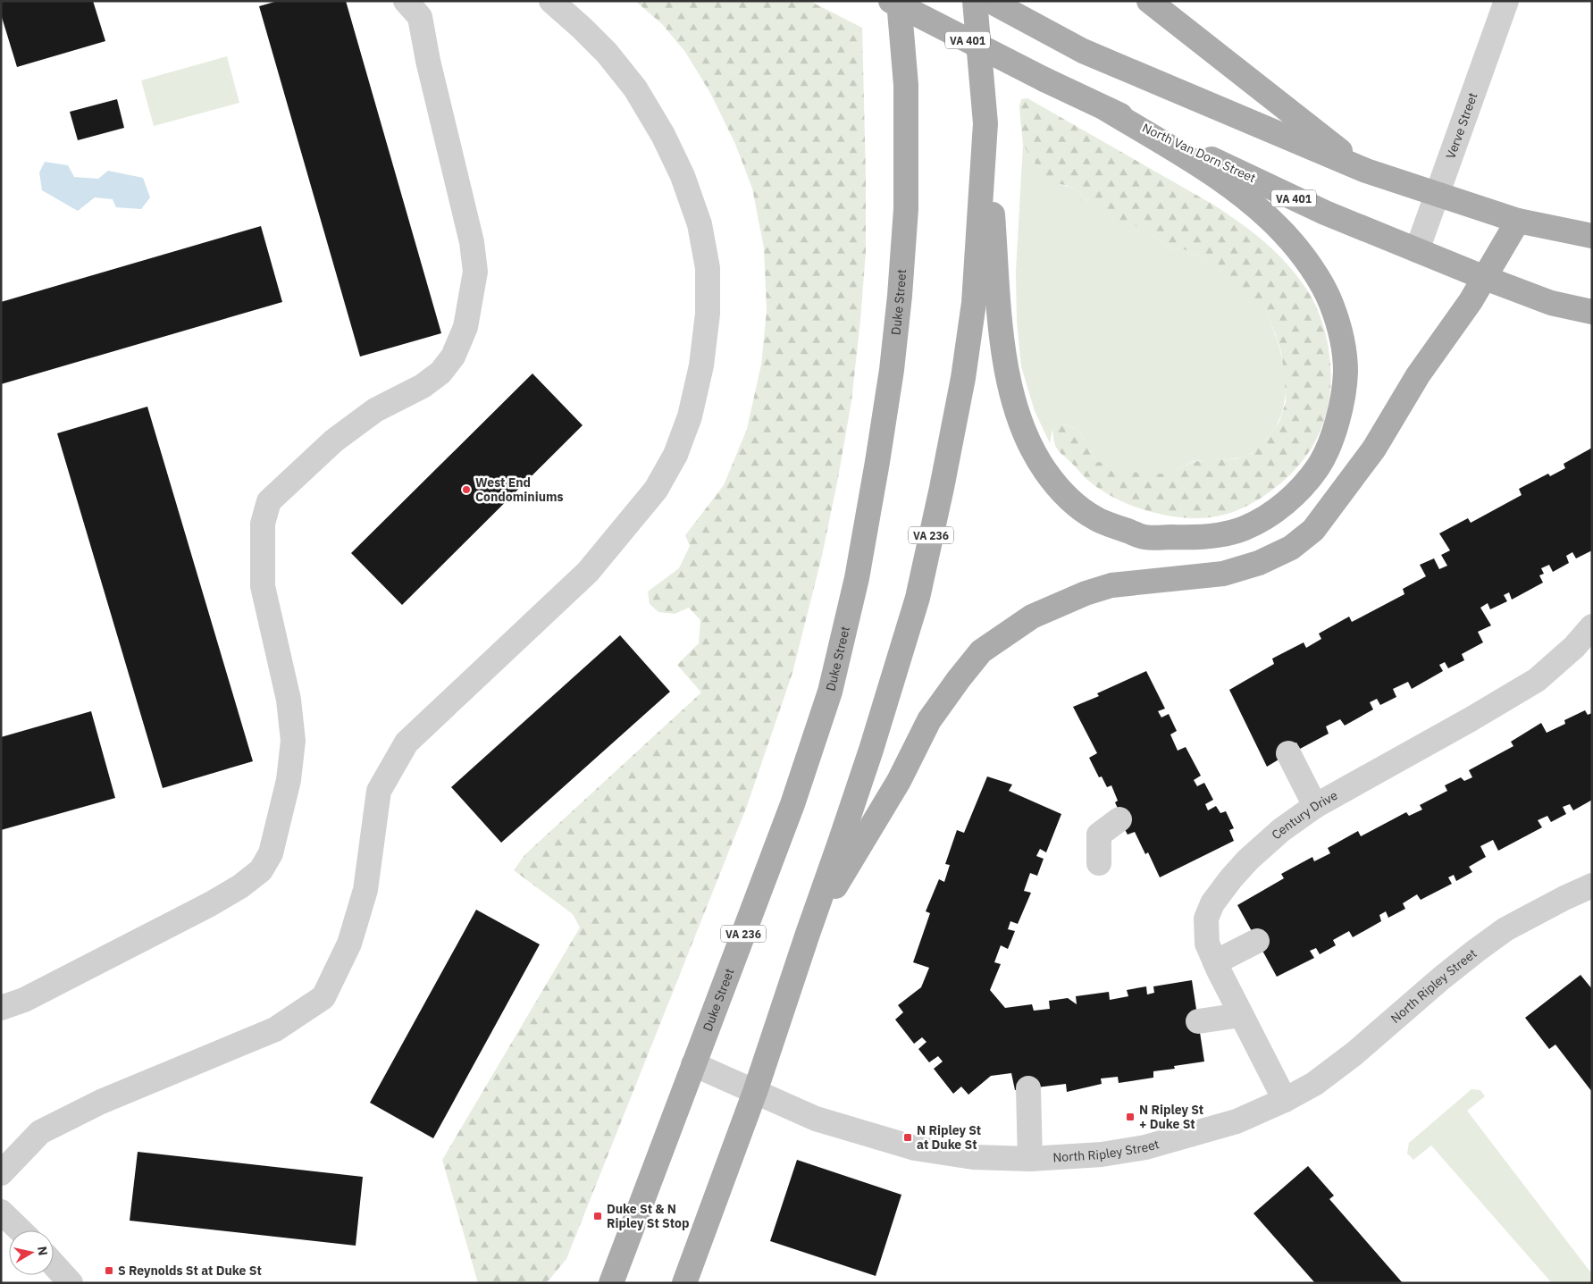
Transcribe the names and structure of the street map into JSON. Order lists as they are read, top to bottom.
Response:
{
  "streets": {
    "main road": [
      "VA 401",
      "North Van Dorn Street",
      "Duke Street",
      "VA 236"
    ],
    "street": ["Verve Street", "Century Drive", "North Ripley Street"]
  },
  "crossings": [
    ["Verve Street", "North Van Dorn Street"],
    ["Duke Street", "North Ripley Street"],
    ["VA 236", "North Ripley Street"],
    ["Century Drive", "North Ripley Street"]
  ],
  "places": {
    "other": ["West End Condominiums"],
    "transit": [
      "N Ripley St + Duke St",
      "N Ripley St at Duke St",
      "Duke St & N Ripley St Stop",
      "S Reynolds St at Duke St"
    ]
  },
  "north": "right"
}
